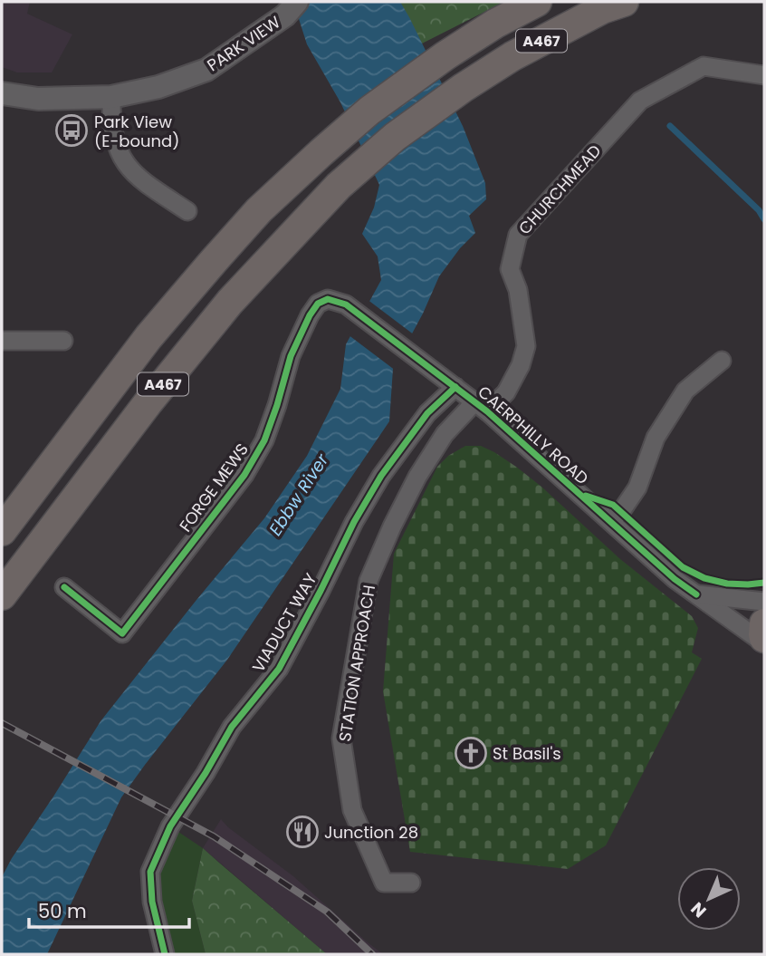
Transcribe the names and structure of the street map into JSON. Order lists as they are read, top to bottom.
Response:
{
  "streets": {
    "main road": ["A467"],
    "street": [
      "PARK VIEW",
      "CHURCHMEAD",
      "CAERPHILLY ROAD",
      "FORGE MEWS",
      "VIADUCT WAY",
      "STATION APPROACH"
    ]
  },
  "crossings": [
    ["CHURCHMEAD", "CAERPHILLY ROAD"],
    ["CHURCHMEAD", "STATION APPROACH"],
    ["CAERPHILLY ROAD", "FORGE MEWS"],
    ["CAERPHILLY ROAD", "VIADUCT WAY"],
    ["CAERPHILLY ROAD", "STATION APPROACH"]
  ],
  "water": ["Ebbw River"],
  "places": {
    "bus stop": ["Park View (E-bound)"],
    "church": ["St Basil's"],
    "restaurant": ["Junction 28"]
  },
  "scale_bar": "50 m",
  "north": "bottom left"
}
